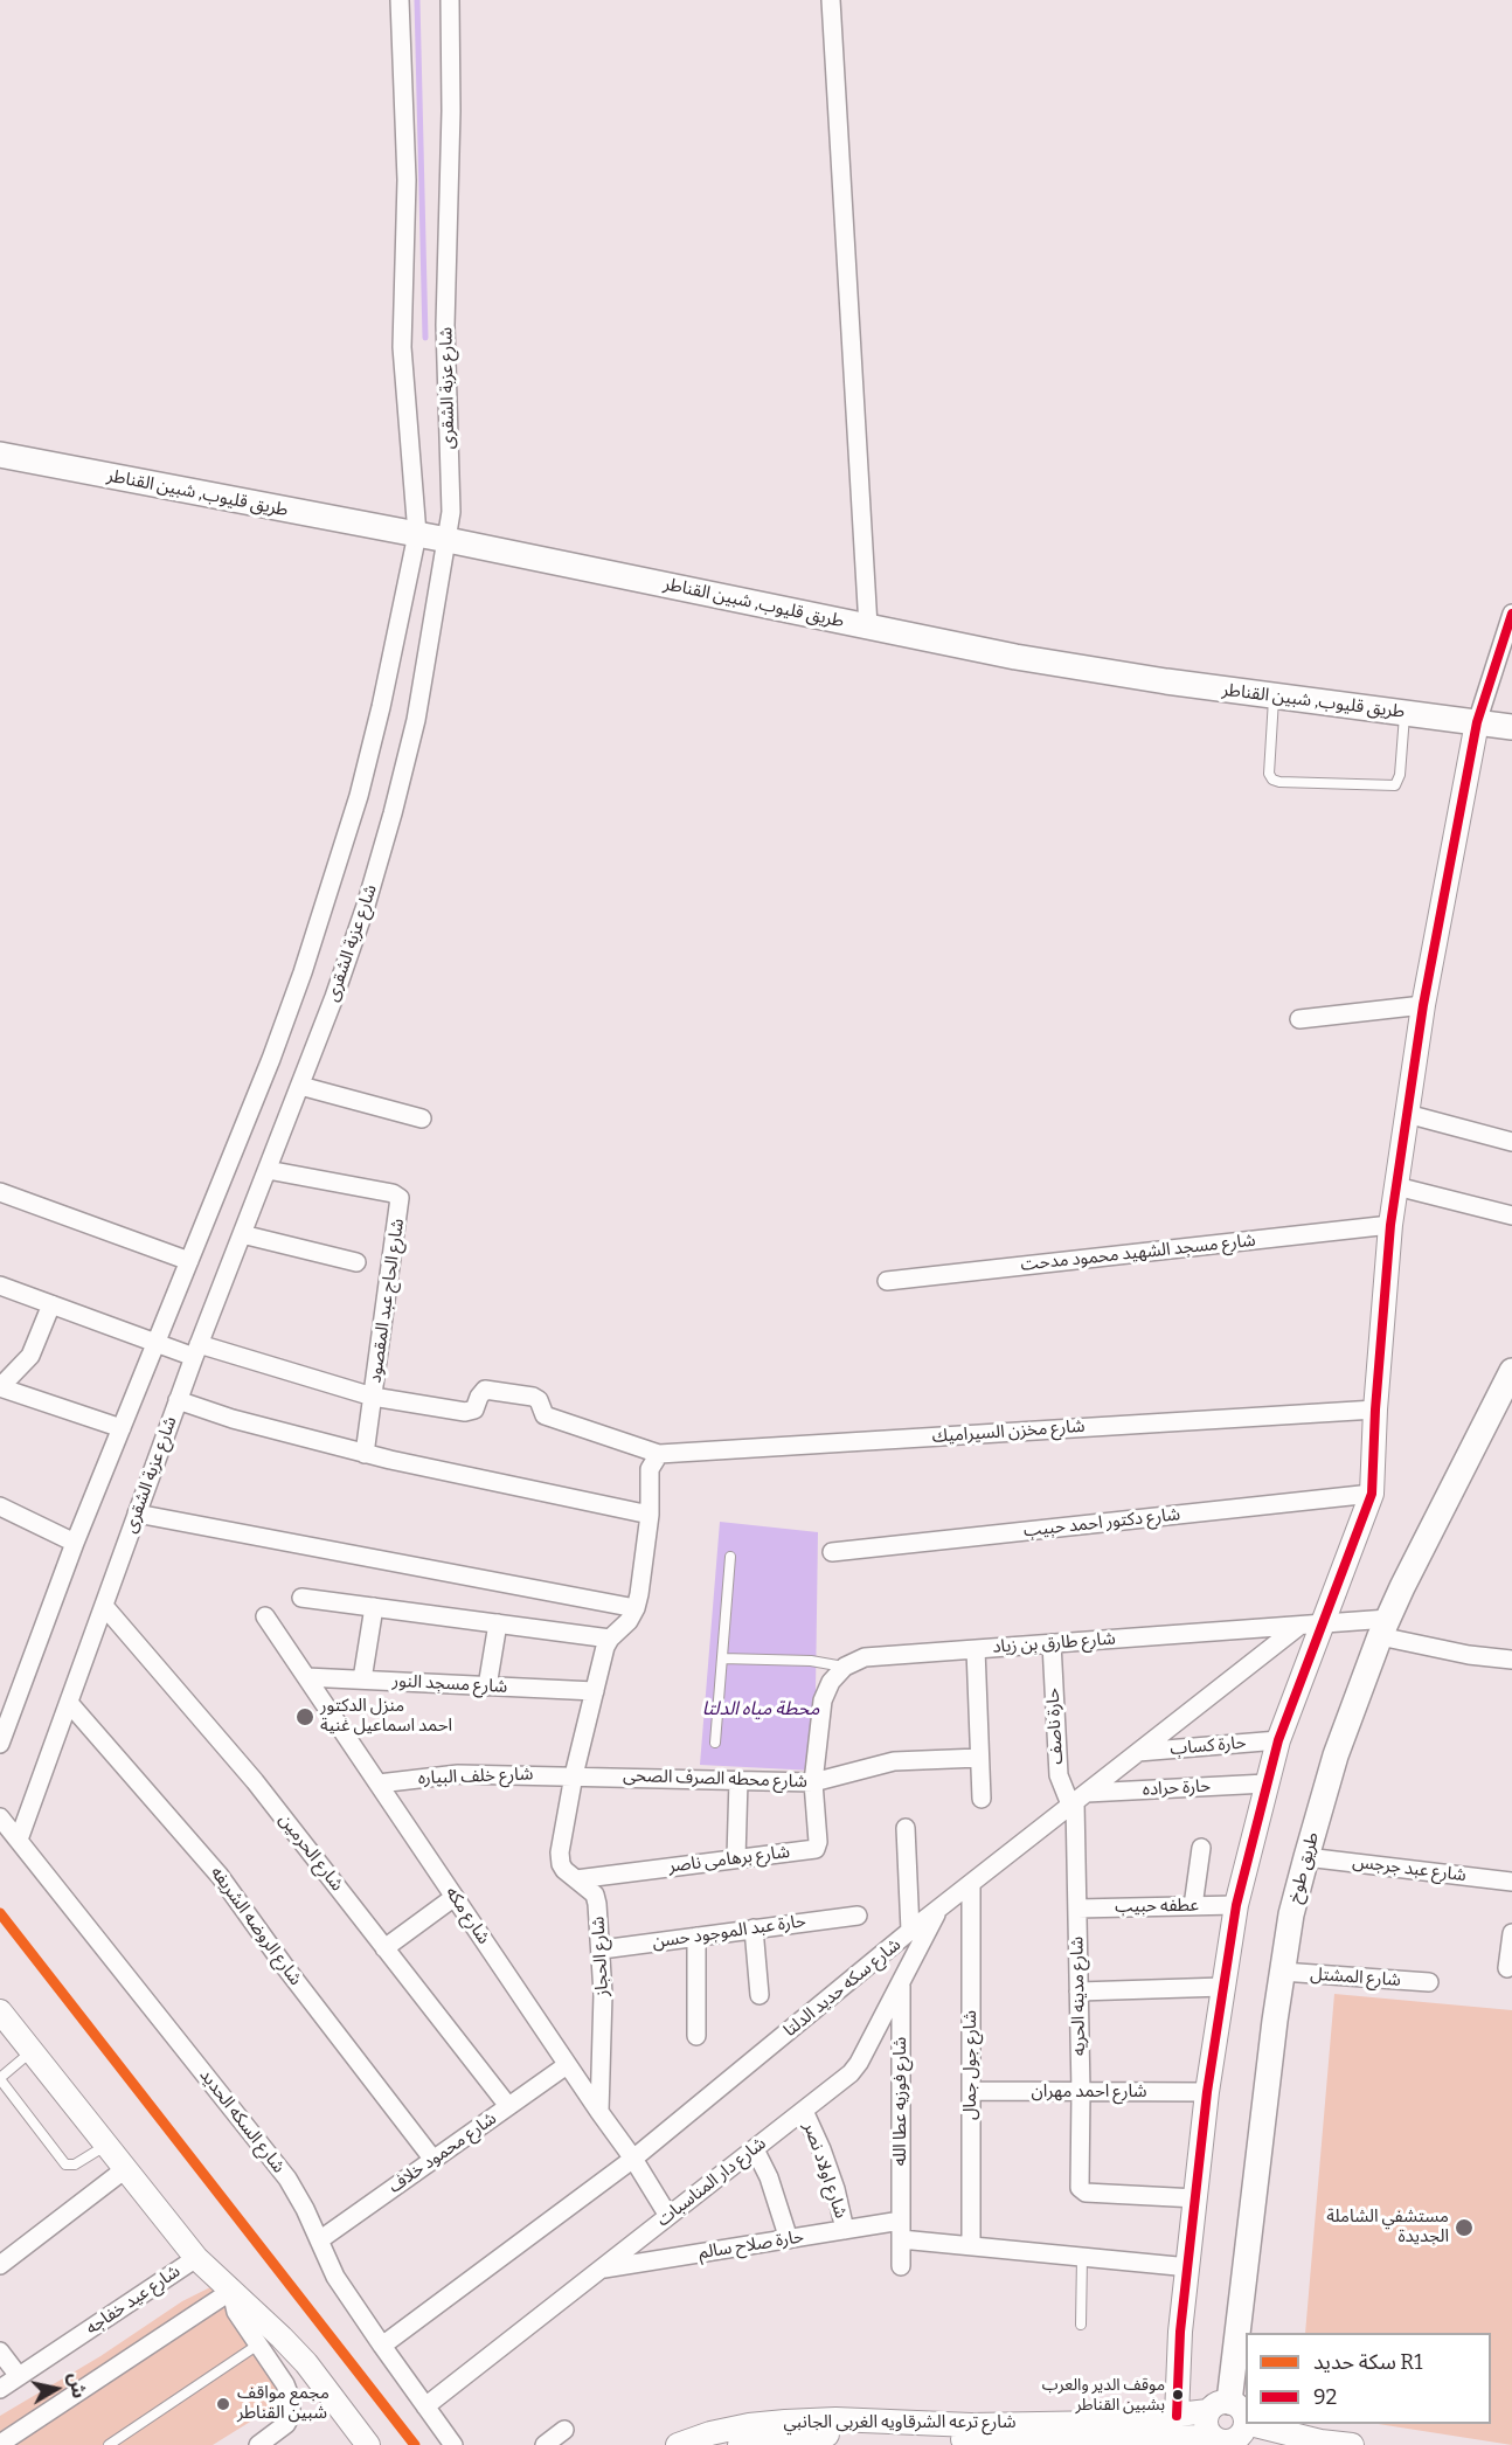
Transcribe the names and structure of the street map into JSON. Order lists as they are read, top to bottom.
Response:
{
  "streets": {
    "main road": ["طريق قليوب, شبين القناطر", "طريق طوخ"],
    "street": [
      "شارع عزبة الشقرى",
      "شارع مسجد الشهيد محمود مدحت",
      "شارع الحاج عبد المقصود",
      "شارع مخزن السيراميك",
      "شارع دكتور احمد حبيب",
      "شارع طارق بن زياد",
      "شارع مسجد النور",
      "حارة ناصف",
      "حارة كساب",
      "شارع خلف البياره",
      "شارع محطه الصرف الصحى",
      "حارة حراده",
      "شارع الحرمين",
      "شارع برهامى ناصر",
      "شارع عبد جرجس",
      "عطفه حبيب",
      "شارع مكه",
      "شارع الروضه الشريفه",
      "حارة عبد الموجود حسن",
      "شارع الحجاز",
      "شارع المشتل",
      "شارع سكه حديد الدلتا",
      "شارع مدينه الحريه",
      "شارع جول جمال",
      "شارع احمد مهران",
      "شارع فوزيه عطا الله",
      "شارع السكه الحديد",
      "شارع محمود خلاف",
      "شارع اولاد نصر",
      "شارع دار المناسبات",
      "حارة صلاح سالم",
      "شارع عيد خفاجه",
      "شارع ترعه الشرقاويه الغربى الجانبي"
    ]
  },
  "crossings": [
    ["شارع عزبة الشقرى", "طريق قليوب, شبين القناطر"],
    ["شارع عزبة الشقرى", "شارع الحاج عبد المقصود"],
    ["شارع عزبة الشقرى", "شارع الحرمين"],
    ["شارع عزبة الشقرى", "شارع الروضه الشريفه"],
    ["شارع عزبة الشقرى", "شارع السكه الحديد"],
    ["شارع طارق بن زياد", "حارة ناصف"],
    ["شارع طارق بن زياد", "طريق طوخ"],
    ["شارع طارق بن زياد", "شارع سكه حديد الدلتا"],
    ["شارع مسجد النور", "شارع مكه"],
    ["شارع مسجد النور", "شارع الحجاز"],
    ["حارة ناصف", "حارة حراده"],
    ["حارة ناصف", "شارع سكه حديد الدلتا"],
    ["حارة ناصف", "شارع مدينه الحريه"],
    ["حارة كساب", "شارع سكه حديد الدلتا"],
    ["شارع خلف البياره", "شارع محطه الصرف الصحى"],
    ["شارع خلف البياره", "شارع مكه"],
    ["شارع خلف البياره", "شارع الحجاز"],
    ["شارع محطه الصرف الصحى", "شارع برهامى ناصر"],
    ["شارع محطه الصرف الصحى", "شارع الحجاز"],
    ["حارة حراده", "شارع سكه حديد الدلتا"],
    ["حارة حراده", "شارع مدينه الحريه"],
    ["شارع الحرمين", "شارع محمود خلاف"],
    ["شارع برهامى ناصر", "شارع الحجاز"],
    ["طريق طوخ", "شارع عبد جرجس"],
    ["طريق طوخ", "شارع المشتل"],
    ["طريق طوخ", "شارع ترعه الشرقاويه الغربى الجانبي"],
    ["عطفه حبيب", "شارع مدينه الحريه"],
    ["شارع مكه", "شارع الحجاز"],
    ["شارع مكه", "شارع سكه حديد الدلتا"],
    ["شارع مكه", "شارع محمود خلاف"],
    ["شارع مكه", "شارع دار المناسبات"],
    ["شارع الروضه الشريفه", "شارع محمود خلاف"],
    ["حارة عبد الموجود حسن", "شارع الحجاز"],
    ["شارع سكه حديد الدلتا", "شارع مدينه الحريه"],
    ["شارع سكه حديد الدلتا", "شارع جول جمال"],
    ["شارع سكه حديد الدلتا", "شارع السكه الحديد"],
    ["شارع سكه حديد الدلتا", "شارع دار المناسبات"],
    ["شارع مدينه الحريه", "شارع احمد مهران"],
    ["شارع جول جمال", "شارع احمد مهران"],
    ["شارع فوزيه عطا الله", "شارع دار المناسبات"],
    ["شارع فوزيه عطا الله", "حارة صلاح سالم"],
    ["شارع السكه الحديد", "شارع محمود خلاف"],
    ["شارع السكه الحديد", "شارع دار المناسبات"],
    ["شارع اولاد نصر", "شارع دار المناسبات"],
    ["شارع اولاد نصر", "حارة صلاح سالم"],
    ["شارع دار المناسبات", "حارة صلاح سالم"]
  ],
  "water": ["محطة مياه الدلتا"],
  "places": [
    "منزل الدكتور احمد اسماعيل غنية",
    "مستشفي الشاملة الجديدة",
    "موقف الدير والعرب بشبين القناطر",
    "مجمع مواقف شبين القناطر"
  ],
  "lines": ["transit line 92", "rail line R1"],
  "legend": ["سكة حديد R1", "92"],
  "north": "right"
}
